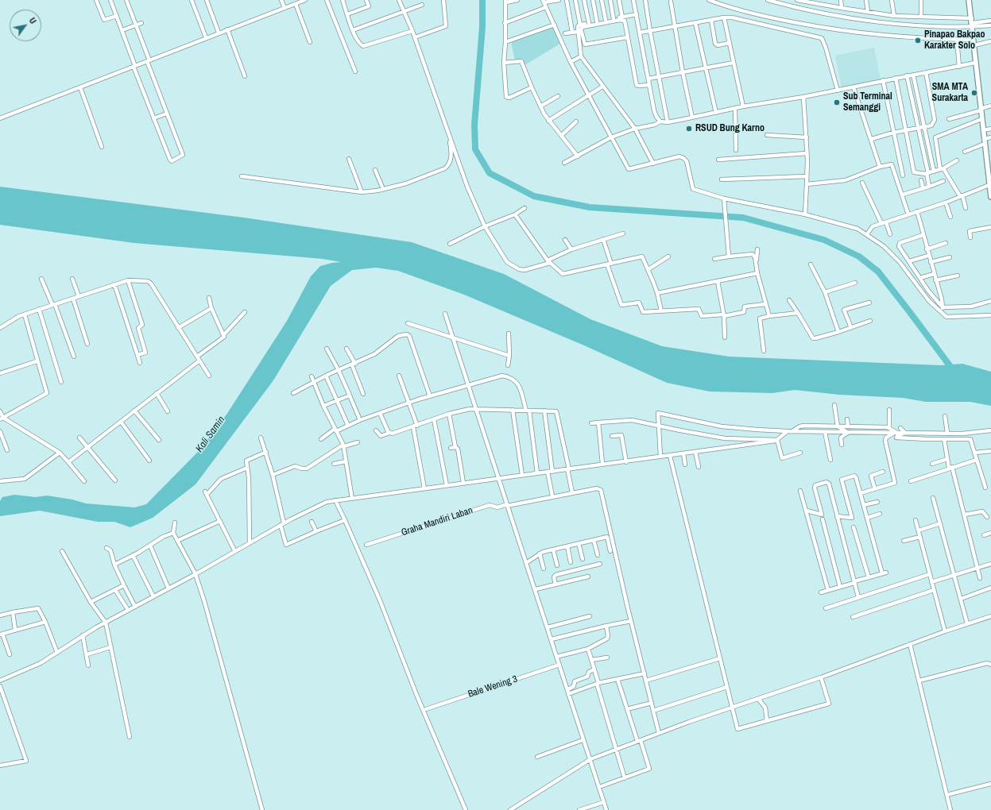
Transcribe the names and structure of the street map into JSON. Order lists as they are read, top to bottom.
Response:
{
  "streets": {
    "street": ["Graha Mandiri Laban", "Bale Wening 3"]
  },
  "water": ["Kali Samin"],
  "places": [
    "Pinapao Bakpao Karakter Solo",
    "SMA MTA Surakarta",
    "Sub Terminal Semanggi",
    "RSUD Bung Karno"
  ],
  "north": "top right"
}
